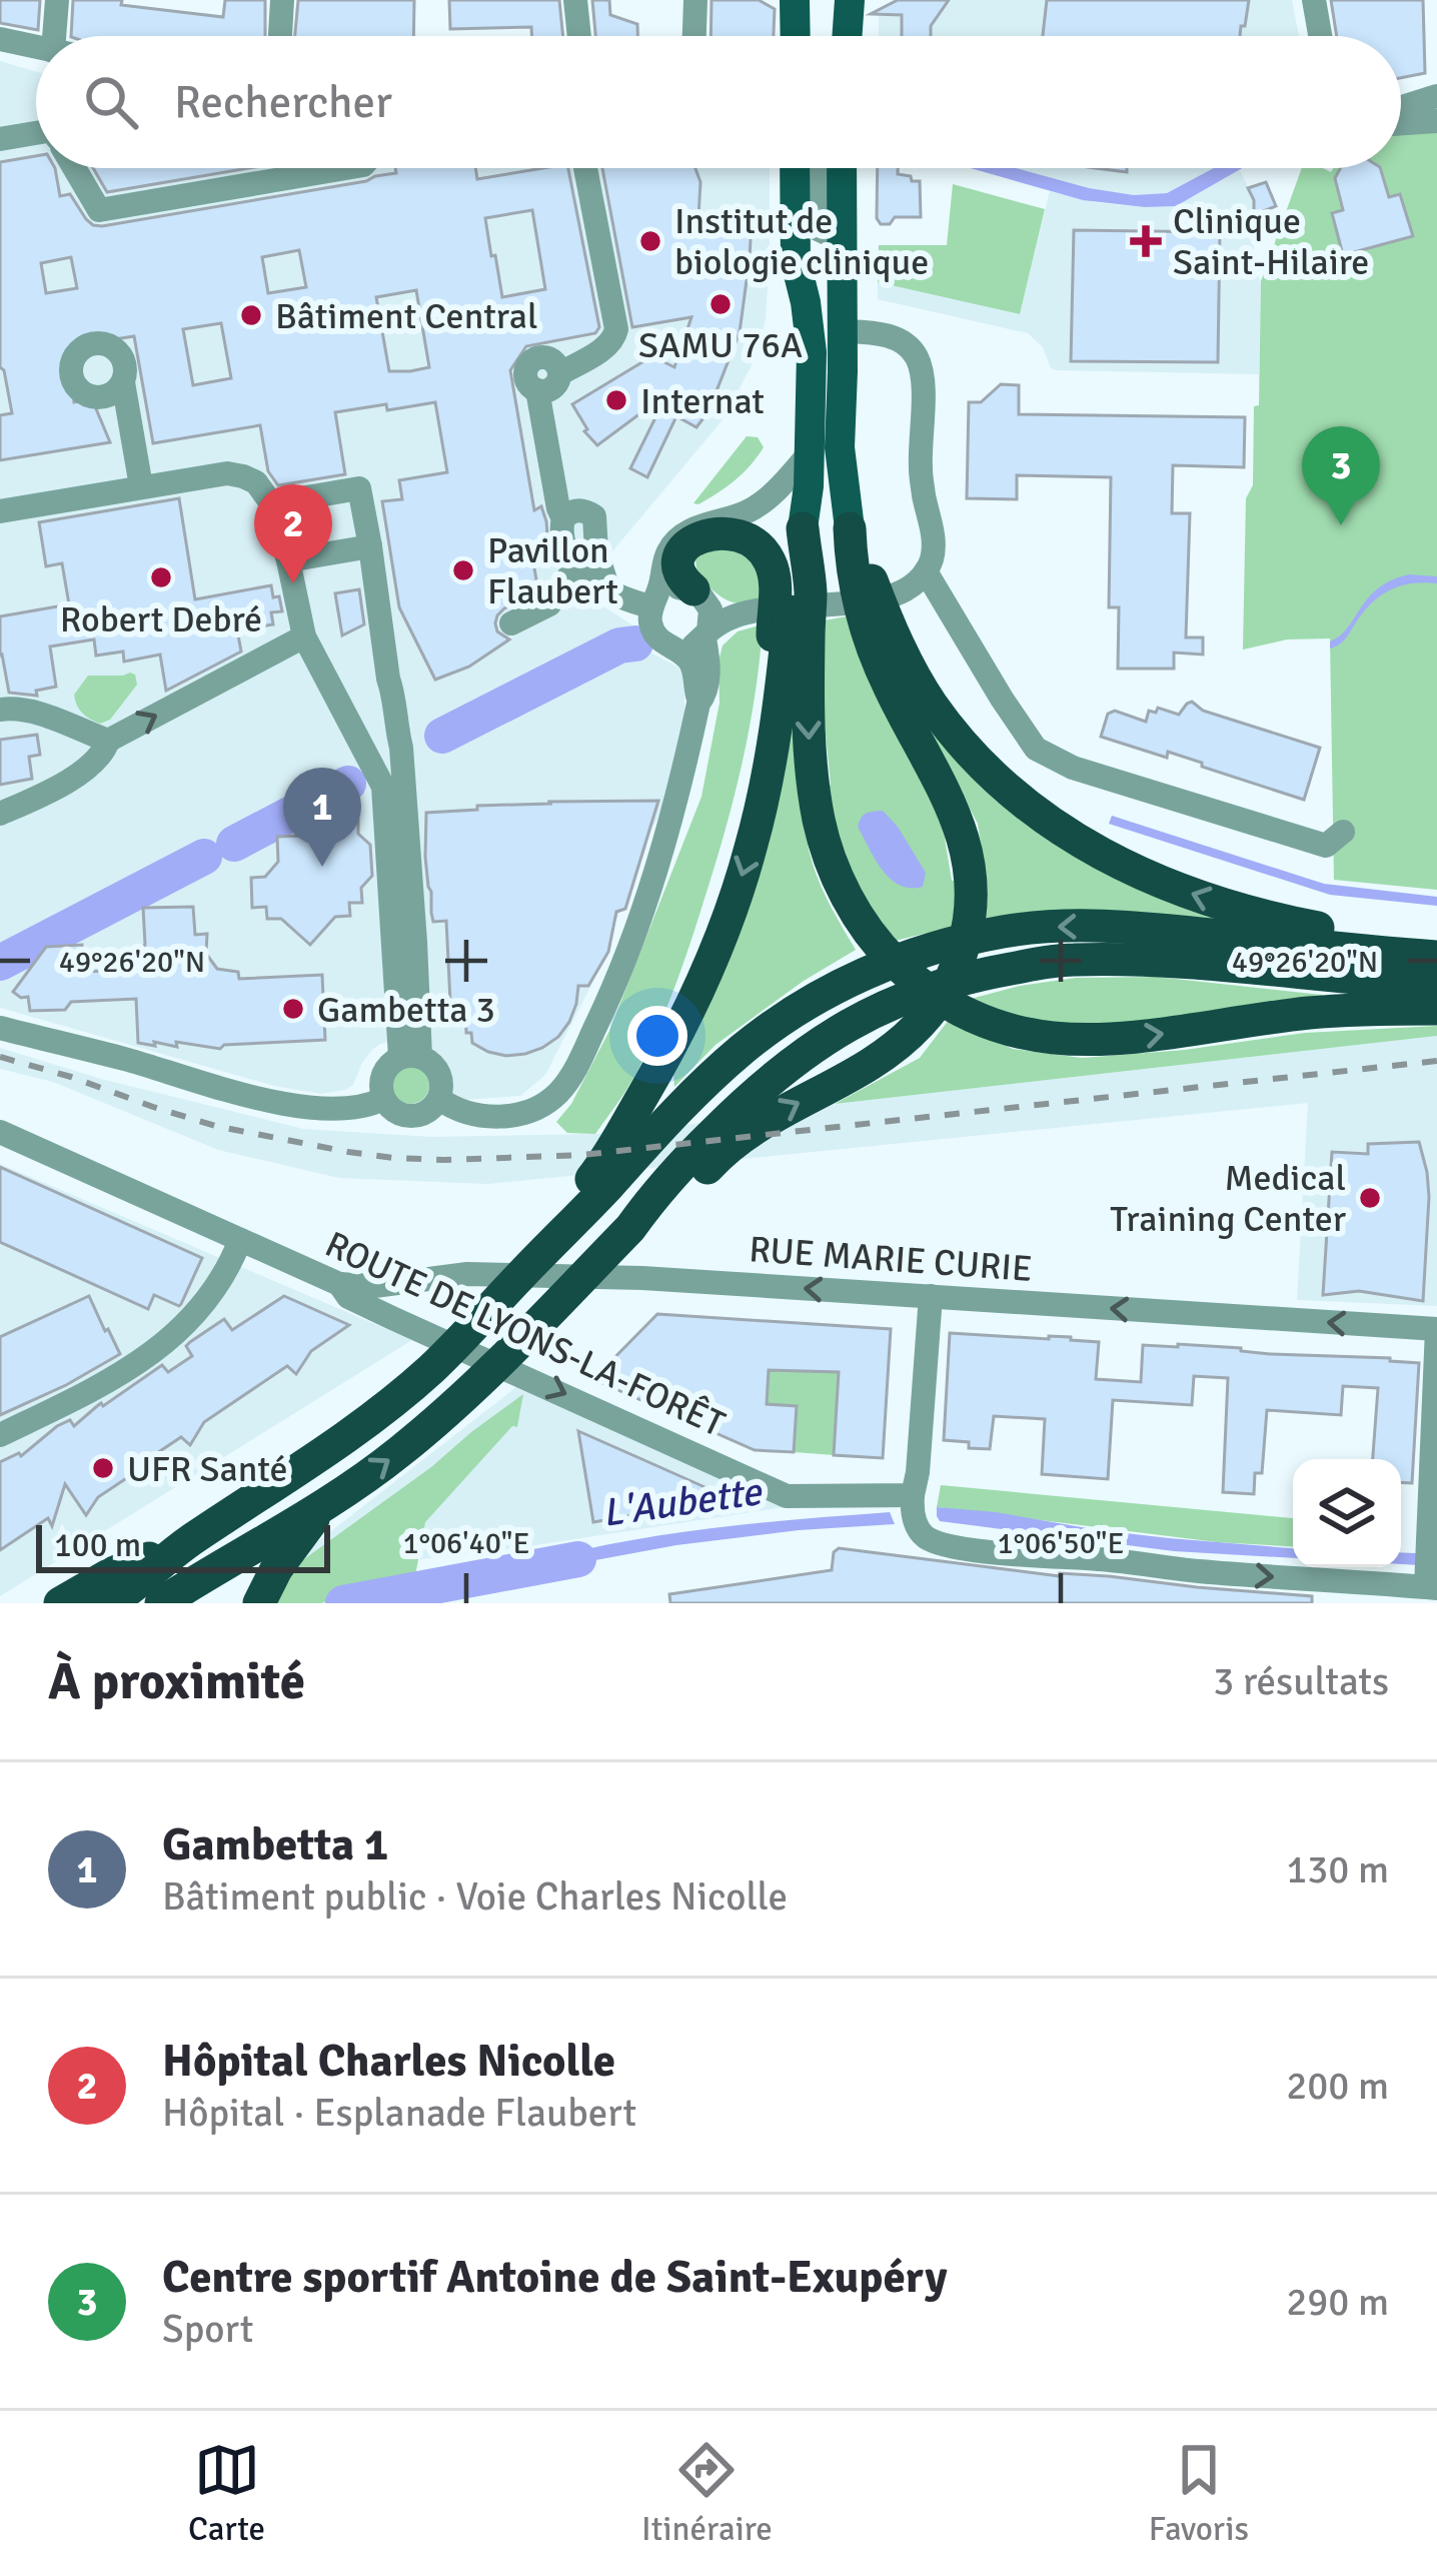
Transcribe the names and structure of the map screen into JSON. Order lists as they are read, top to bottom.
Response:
{
  "streets": {
    "street": ["RUE MARIE CURIE", "ROUTE DE LYONS-LA-FORÊT"]
  },
  "crossings": [
    ["RUE MARIE CURIE", "ROUTE DE LYONS-LA-FORÊT"]
  ],
  "one_way": ["RUE MARIE CURIE", "ROUTE DE LYONS-LA-FORÊT"],
  "water": ["L'Aubette"],
  "places": {
    "other": [
      "Institut de biologie clinique",
      "SAMU 76A",
      "Bâtiment Central",
      "Internat",
      "Pavillon Flaubert",
      "Robert Debré",
      "Gambetta 3",
      "Medical Training Center",
      "UFR Santé"
    ],
    "health": ["Clinique Saint-Hilaire"]
  },
  "scale_bar": "100 m",
  "page": {
    "search": "Rechercher",
    "pins": ["3", "2", "1"],
    "scale": "100 m",
    "heading": ["À proximité", "3 résultats"],
    "list": [
      {
        "mark": "1",
        "name": "Gambetta 1",
        "note": "Bâtiment public · Voie Charles Nicolle",
        "value": "130 m"
      },
      {
        "mark": "2",
        "name": "Hôpital Charles Nicolle",
        "note": "Hôpital · Esplanade Flaubert",
        "value": "200 m"
      },
      {
        "mark": "3",
        "name": "Centre sportif Antoine de Saint-Exupéry",
        "note": "Sport",
        "value": "290 m"
      }
    ],
    "nav": ["Carte", "Itinéraire", "Favoris"]
  },
  "coordinates": ["49°26'20\"N", "1°06'40\"E", "1°06'50\"E"]
}
